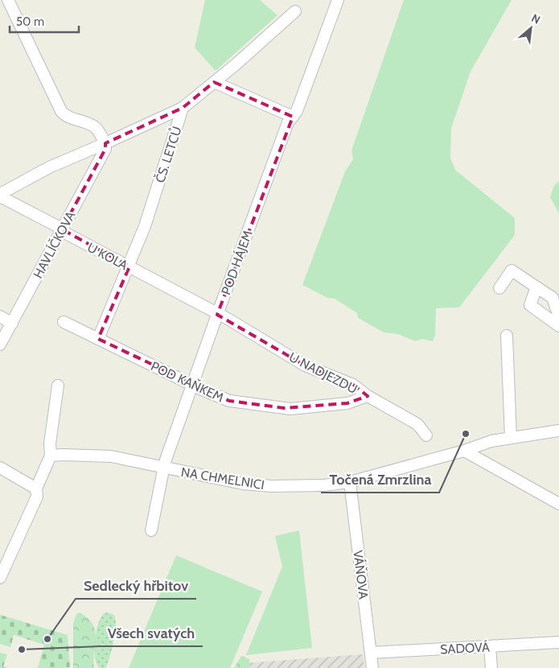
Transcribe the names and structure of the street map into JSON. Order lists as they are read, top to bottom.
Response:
{
  "streets": {
    "street": [
      "ČS. LETCŮ",
      "HAVLÍČKOVA",
      "U KOLA",
      "POD HÁJEM",
      "U NADJEZDU",
      "POD KAŇKEM",
      "NA CHMELNICI",
      "VÁŇOVA",
      "SADOVÁ"
    ]
  },
  "crossings": [
    ["ČS. LETCŮ", "U KOLA"],
    ["ČS. LETCŮ", "POD KAŇKEM"],
    ["HAVLÍČKOVA", "U KOLA"],
    ["U KOLA", "POD HÁJEM"],
    ["U KOLA", "U NADJEZDU"],
    ["POD HÁJEM", "U NADJEZDU"],
    ["POD HÁJEM", "POD KAŇKEM"],
    ["POD HÁJEM", "NA CHMELNICI"],
    ["U NADJEZDU", "POD KAŇKEM"],
    ["NA CHMELNICI", "VÁŇOVA"],
    ["VÁŇOVA", "SADOVÁ"]
  ],
  "places": ["Točená Zmrzlina", "Sedlecký hřbitov", "Všech svatých"],
  "scale_bar": "50 m",
  "north": "top right"
}
